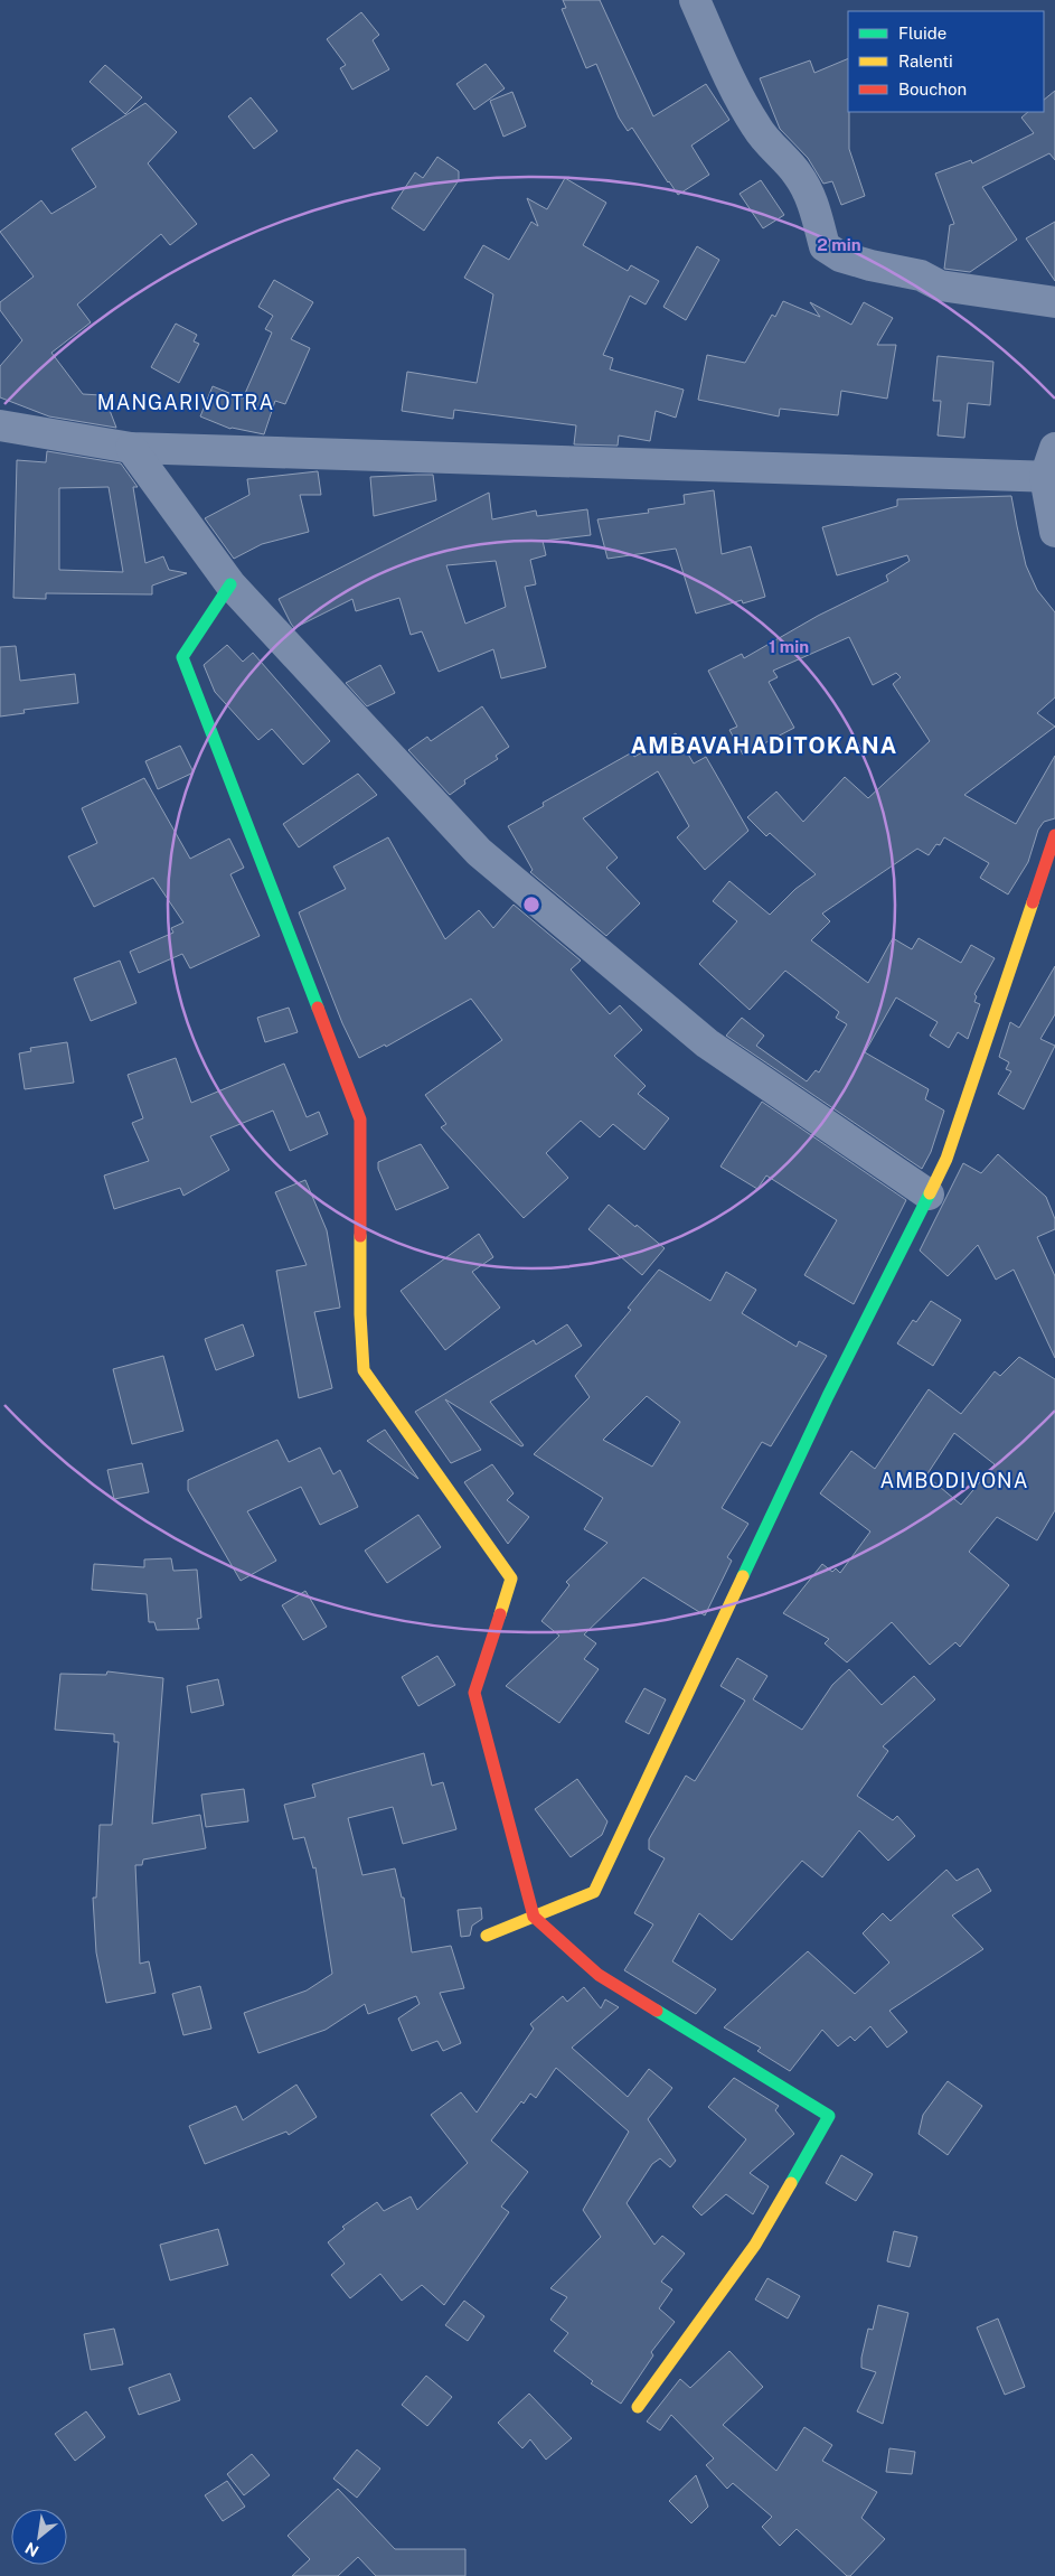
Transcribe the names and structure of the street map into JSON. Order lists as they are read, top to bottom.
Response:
{
  "districts": ["MANGARIVOTRA", "AMBAVAHADITOKANA", "AMBODIVONA"],
  "legend": ["Fluide", "Ralenti", "Bouchon"],
  "north": "bottom left",
  "rings": ["2 min", "1 min"]
}
